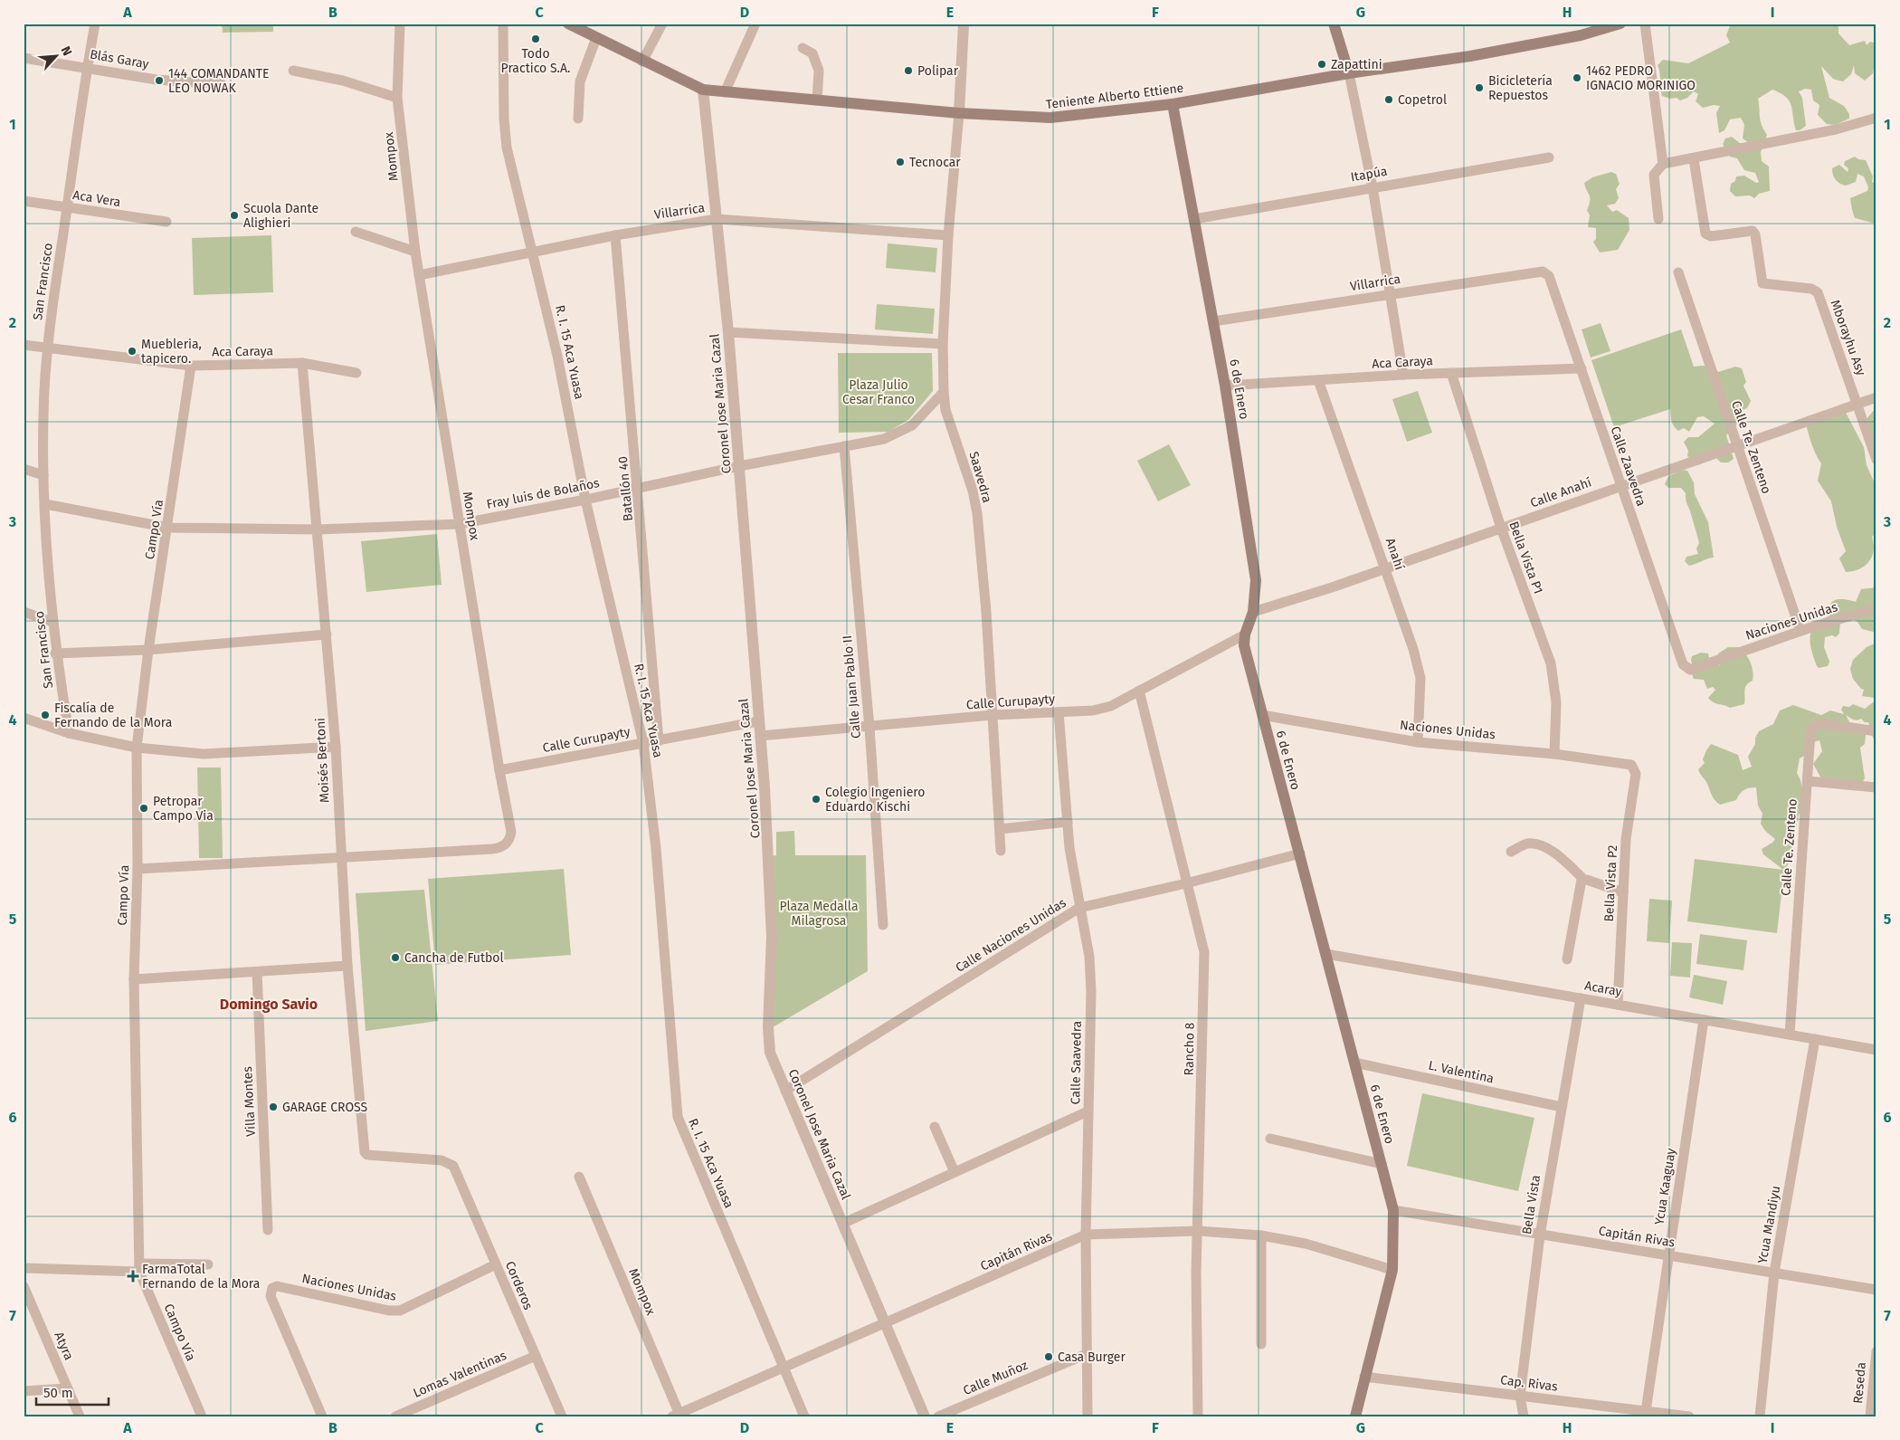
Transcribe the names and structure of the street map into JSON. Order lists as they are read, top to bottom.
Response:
{
  "streets": {
    "main road": ["Teniente Alberto Ettiene", "6 de Enero"],
    "street": [
      "Blás Garay",
      "Mompox",
      "Itapúa",
      "Aca Vera",
      "Villarrica",
      "San Francisco",
      "Mborayhu Asy",
      "Aca Caraya",
      "R. I. 15 Aca Yuasa",
      "Coronel Jose Maria Cazal",
      "Calle Te. Zenteno",
      "Calle Zaavedra",
      "Saavedra",
      "Batallón 40",
      "Calle Anahí",
      "Fray luis de Bolaños",
      "Campo Vía",
      "Anahí",
      "Bella Vista P1",
      "Naciones Unidas",
      "Calle Juan Pablo II",
      "Calle Curupayty",
      "Moisés Bertoni",
      "Bella Vista P2",
      "Calle Naciones Unidas",
      "Acaray",
      "Rancho 8",
      "Calle Saavedra",
      "L. Valentina",
      "Villa Montes",
      "Ycua Kaaguay",
      "Bella Vista",
      "Ycua Mandiyu",
      "Capitán Rivas",
      "Corderos",
      "Atyra",
      "Lomas Valentinas",
      "Calle Muñoz",
      "Cap. Rivas",
      "Reseda"
    ]
  },
  "crossings": [
    ["Blás Garay", "San Francisco"],
    ["Teniente Alberto Ettiene", "6 de Enero"],
    ["Teniente Alberto Ettiene", "Coronel Jose Maria Cazal"],
    ["Teniente Alberto Ettiene", "Saavedra"],
    ["Mompox", "Villarrica"],
    ["Mompox", "Fray luis de Bolaños"],
    ["Mompox", "Campo Vía"],
    ["Mompox", "Calle Curupayty"],
    ["Mompox", "Moisés Bertoni"],
    ["Mompox", "Capitán Rivas"],
    ["Itapúa", "6 de Enero"],
    ["Aca Vera", "San Francisco"],
    ["Villarrica", "R. I. 15 Aca Yuasa"],
    ["Villarrica", "6 de Enero"],
    ["Villarrica", "Coronel Jose Maria Cazal"],
    ["Villarrica", "Calle Zaavedra"],
    ["Villarrica", "Saavedra"],
    ["Villarrica", "Batallón 40"],
    ["San Francisco", "Aca Caraya"],
    ["San Francisco", "Fray luis de Bolaños"],
    ["Mborayhu Asy", "Calle Anahí"],
    ["Aca Caraya", "6 de Enero"],
    ["Aca Caraya", "Calle Zaavedra"],
    ["Aca Caraya", "Campo Vía"],
    ["Aca Caraya", "Anahí"],
    ["Aca Caraya", "Bella Vista P1"],
    ["Aca Caraya", "Moisés Bertoni"],
    ["R. I. 15 Aca Yuasa", "Fray luis de Bolaños"],
    ["R. I. 15 Aca Yuasa", "Calle Curupayty"],
    ["R. I. 15 Aca Yuasa", "Capitán Rivas"],
    ["6 de Enero", "Calle Anahí"],
    ["6 de Enero", "Naciones Unidas"],
    ["6 de Enero", "Calle Curupayty"],
    ["6 de Enero", "Calle Naciones Unidas"],
    ["6 de Enero", "Acaray"],
    ["6 de Enero", "L. Valentina"],
    ["6 de Enero", "Capitán Rivas"],
    ["6 de Enero", "Cap. Rivas"],
    ["Coronel Jose Maria Cazal", "Fray luis de Bolaños"],
    ["Coronel Jose Maria Cazal", "Calle Curupayty"],
    ["Coronel Jose Maria Cazal", "Calle Naciones Unidas"],
    ["Coronel Jose Maria Cazal", "Capitán Rivas"],
    ["Calle Te. Zenteno", "Calle Anahí"],
    ["Calle Te. Zenteno", "Naciones Unidas"],
    ["Calle Te. Zenteno", "Acaray"],
    ["Calle Zaavedra", "Calle Anahí"],
    ["Calle Zaavedra", "Naciones Unidas"],
    ["Saavedra", "Fray luis de Bolaños"],
    ["Saavedra", "Calle Curupayty"],
    ["Batallón 40", "Fray luis de Bolaños"],
    ["Batallón 40", "Calle Curupayty"],
    ["Calle Anahí", "Anahí"],
    ["Calle Anahí", "Bella Vista P1"],
    ["Fray luis de Bolaños", "Campo Vía"],
    ["Fray luis de Bolaños", "Calle Juan Pablo II"],
    ["Fray luis de Bolaños", "Moisés Bertoni"],
    ["Anahí", "Naciones Unidas"],
    ["Bella Vista P1", "Naciones Unidas"],
    ["Naciones Unidas", "Bella Vista P2"],
    ["Naciones Unidas", "Corderos"],
    ["Calle Juan Pablo II", "Calle Curupayty"],
    ["Calle Curupayty", "Rancho 8"],
    ["Calle Curupayty", "Calle Saavedra"],
    ["Moisés Bertoni", "Corderos"],
    ["Bella Vista P2", "Acaray"],
    ["Calle Naciones Unidas", "Rancho 8"],
    ["Calle Naciones Unidas", "Calle Saavedra"],
    ["Acaray", "Ycua Kaaguay"],
    ["Acaray", "Bella Vista"],
    ["Acaray", "Ycua Mandiyu"],
    ["Rancho 8", "Capitán Rivas"],
    ["Calle Saavedra", "Capitán Rivas"],
    ["Calle Saavedra", "Calle Muñoz"],
    ["L. Valentina", "Bella Vista"],
    ["Ycua Kaaguay", "Capitán Rivas"],
    ["Ycua Kaaguay", "Cap. Rivas"],
    ["Bella Vista", "Capitán Rivas"],
    ["Bella Vista", "Cap. Rivas"],
    ["Ycua Mandiyu", "Capitán Rivas"],
    ["Corderos", "Lomas Valentinas"]
  ],
  "districts": ["Domingo Savio"],
  "parks": ["Plaza Julio Cesar Franco", "Plaza Medalla Milagrosa"],
  "places": {
    "other": [
      "Todo Practico S.A.",
      "Zapattini",
      "Polipar",
      "1462 PEDRO IGNACIO MORINIGO",
      "144 COMANDANTE LEO NOWAK",
      "Bicicletería Repuestos",
      "Copetrol",
      "Tecnocar",
      "Scuola Dante Alighieri",
      "Muebleria, tapicero.",
      "Fiscalía de Fernando de la Mora",
      "Colegio Ingeniero Eduardo Kischi",
      "Petropar Campo Via",
      "Cancha de Futbol",
      "GARAGE CROSS",
      "Casa Burger"
    ],
    "health": ["FarmaTotal Fernando de la Mora"]
  },
  "scale_bar": "50 m",
  "north": "top right",
  "grid": {
    "columns": [
      "A",
      "B",
      "C",
      "D",
      "E",
      "F",
      "G",
      "H",
      "I"
    ],
    "rows": [
      "1",
      "2",
      "3",
      "4",
      "5",
      "6",
      "7"
    ]
  }
}
